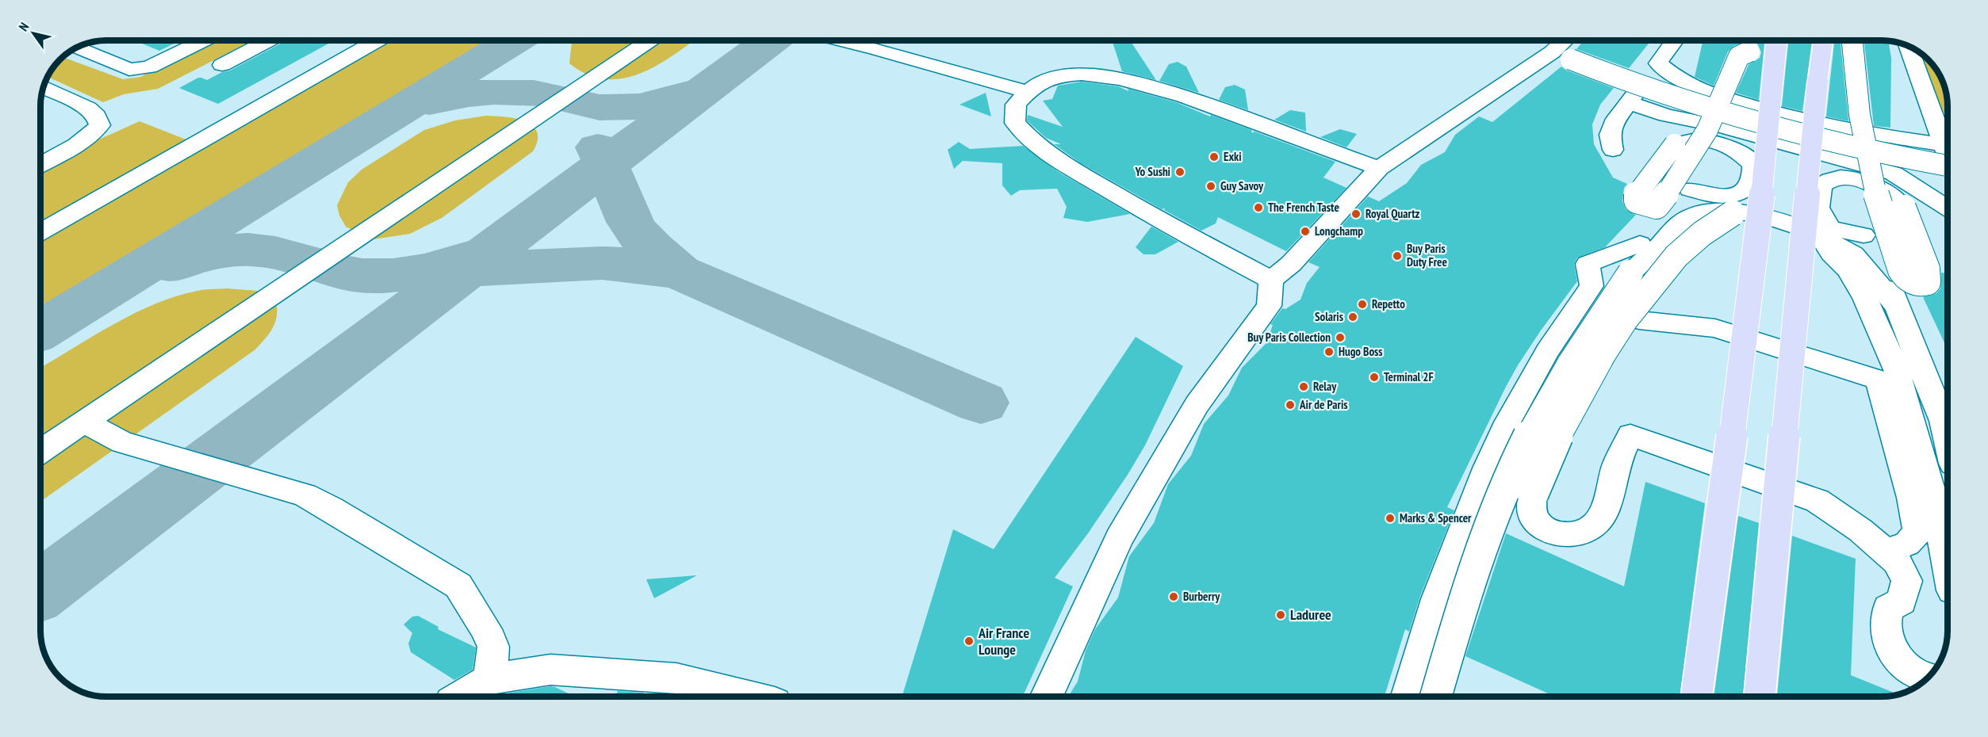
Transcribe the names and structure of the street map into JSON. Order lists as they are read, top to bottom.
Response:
{
  "places": [
    "Exki",
    "Yo Sushi",
    "Guy Savoy",
    "The French Taste",
    "Royal Quartz",
    "Longchamp",
    "Buy Paris Duty Free",
    "Repetto",
    "Solaris",
    "Buy Paris Collection",
    "Hugo Boss",
    "Terminal 2F",
    "Relay",
    "Air de Paris",
    "Marks & Spencer",
    "Burberry",
    "Laduree",
    "Air France Lounge"
  ],
  "north": "top left"
}
